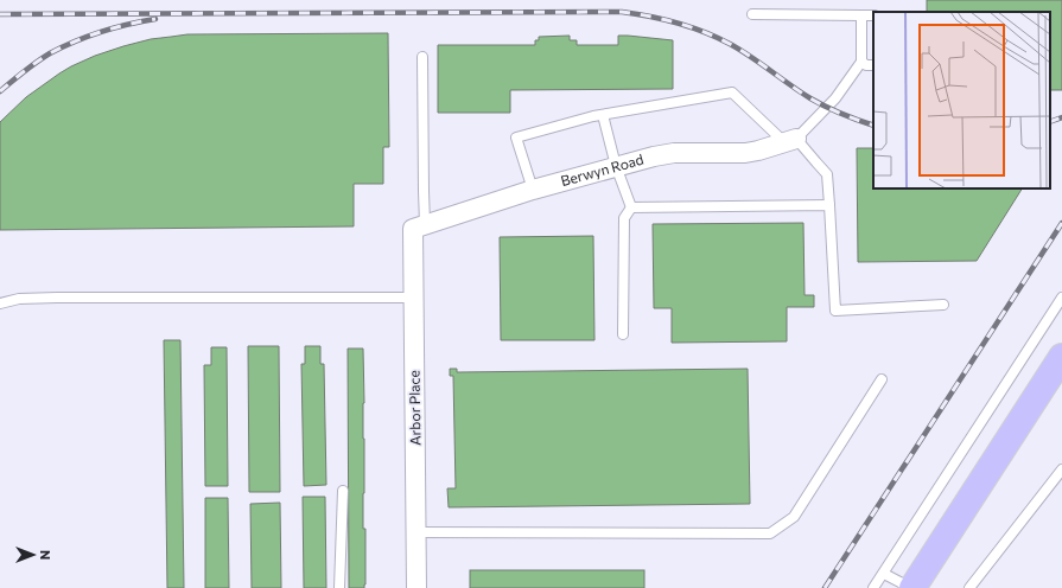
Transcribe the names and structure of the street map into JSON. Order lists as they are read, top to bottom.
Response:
{
  "streets": {
    "street": ["Berwyn Road", "Arbor Place"]
  },
  "crossings": [
    ["Berwyn Road", "Arbor Place"]
  ],
  "north": "right"
}
